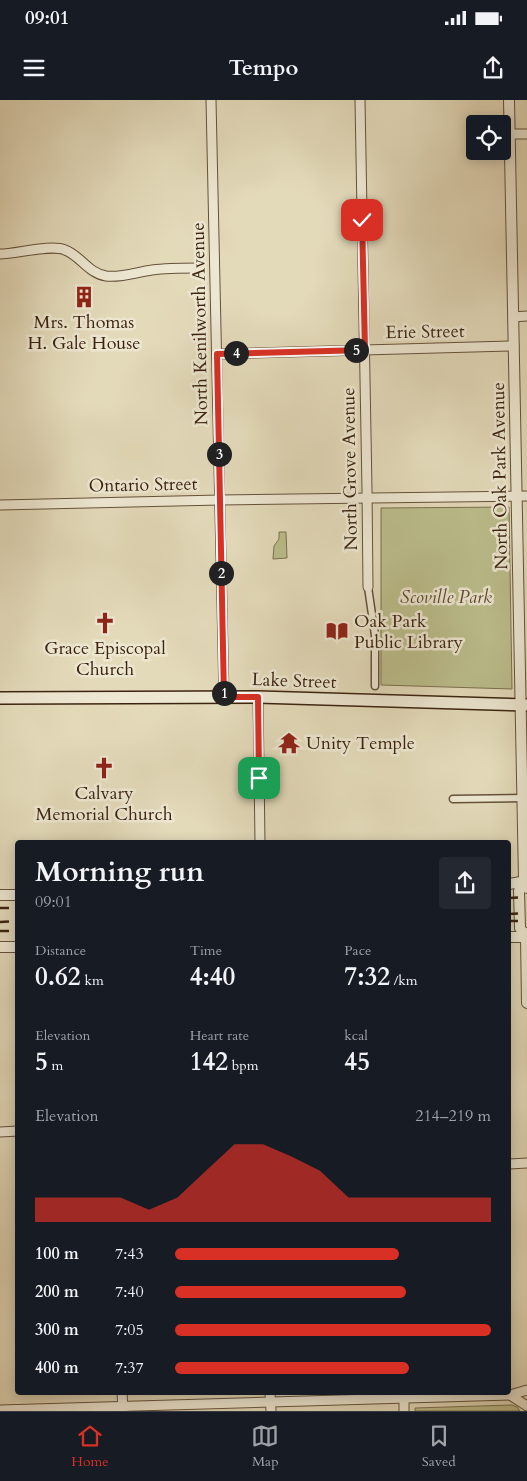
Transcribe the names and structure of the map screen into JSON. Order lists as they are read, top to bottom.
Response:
{
  "streets": {
    "main road": ["Lake Street"],
    "street": [
      "North Kenilworth Avenue",
      "Erie Street",
      "North Grove Avenue",
      "North Oak Park Avenue",
      "Ontario Street"
    ]
  },
  "crossings": [
    ["North Kenilworth Avenue", "Erie Street"],
    ["North Kenilworth Avenue", "Ontario Street"],
    ["North Kenilworth Avenue", "Lake Street"],
    ["Erie Street", "North Grove Avenue"],
    ["Erie Street", "North Oak Park Avenue"],
    ["North Grove Avenue", "Ontario Street"],
    ["North Oak Park Avenue", "Ontario Street"],
    ["North Oak Park Avenue", "Lake Street"]
  ],
  "parks": ["Scoville Park"],
  "places": {
    "building": ["Mrs. Thomas H. Gale House"],
    "church": ["Grace Episcopal Church", "Calvary Memorial Church"],
    "library": ["Oak Park Public Library"],
    "temple": ["Unity Temple"]
  },
  "page": {
    "status": "09:01",
    "header": "Tempo",
    "pins": [
      "5",
      "4",
      "3",
      "2",
      "1"
    ],
    "heading": ["Morning run", "09:01"],
    "stats": [
      ["Distance", "0.62 km"],
      ["Time", "4:40"],
      ["Pace", "7:32 /km"],
      ["Elevation", "5 m"],
      ["Heart rate", "142 bpm"],
      ["kcal", "45"]
    ],
    "chart": ["Elevation", "214–219 m"],
    "list": [
      {
        "name": "100 m",
        "note": "7:43"
      },
      {
        "name": "200 m",
        "note": "7:40"
      },
      {
        "name": "300 m",
        "note": "7:05"
      },
      {
        "name": "400 m",
        "note": "7:37"
      }
    ],
    "tabs": ["Home", "Map", "Saved"]
  }
}
